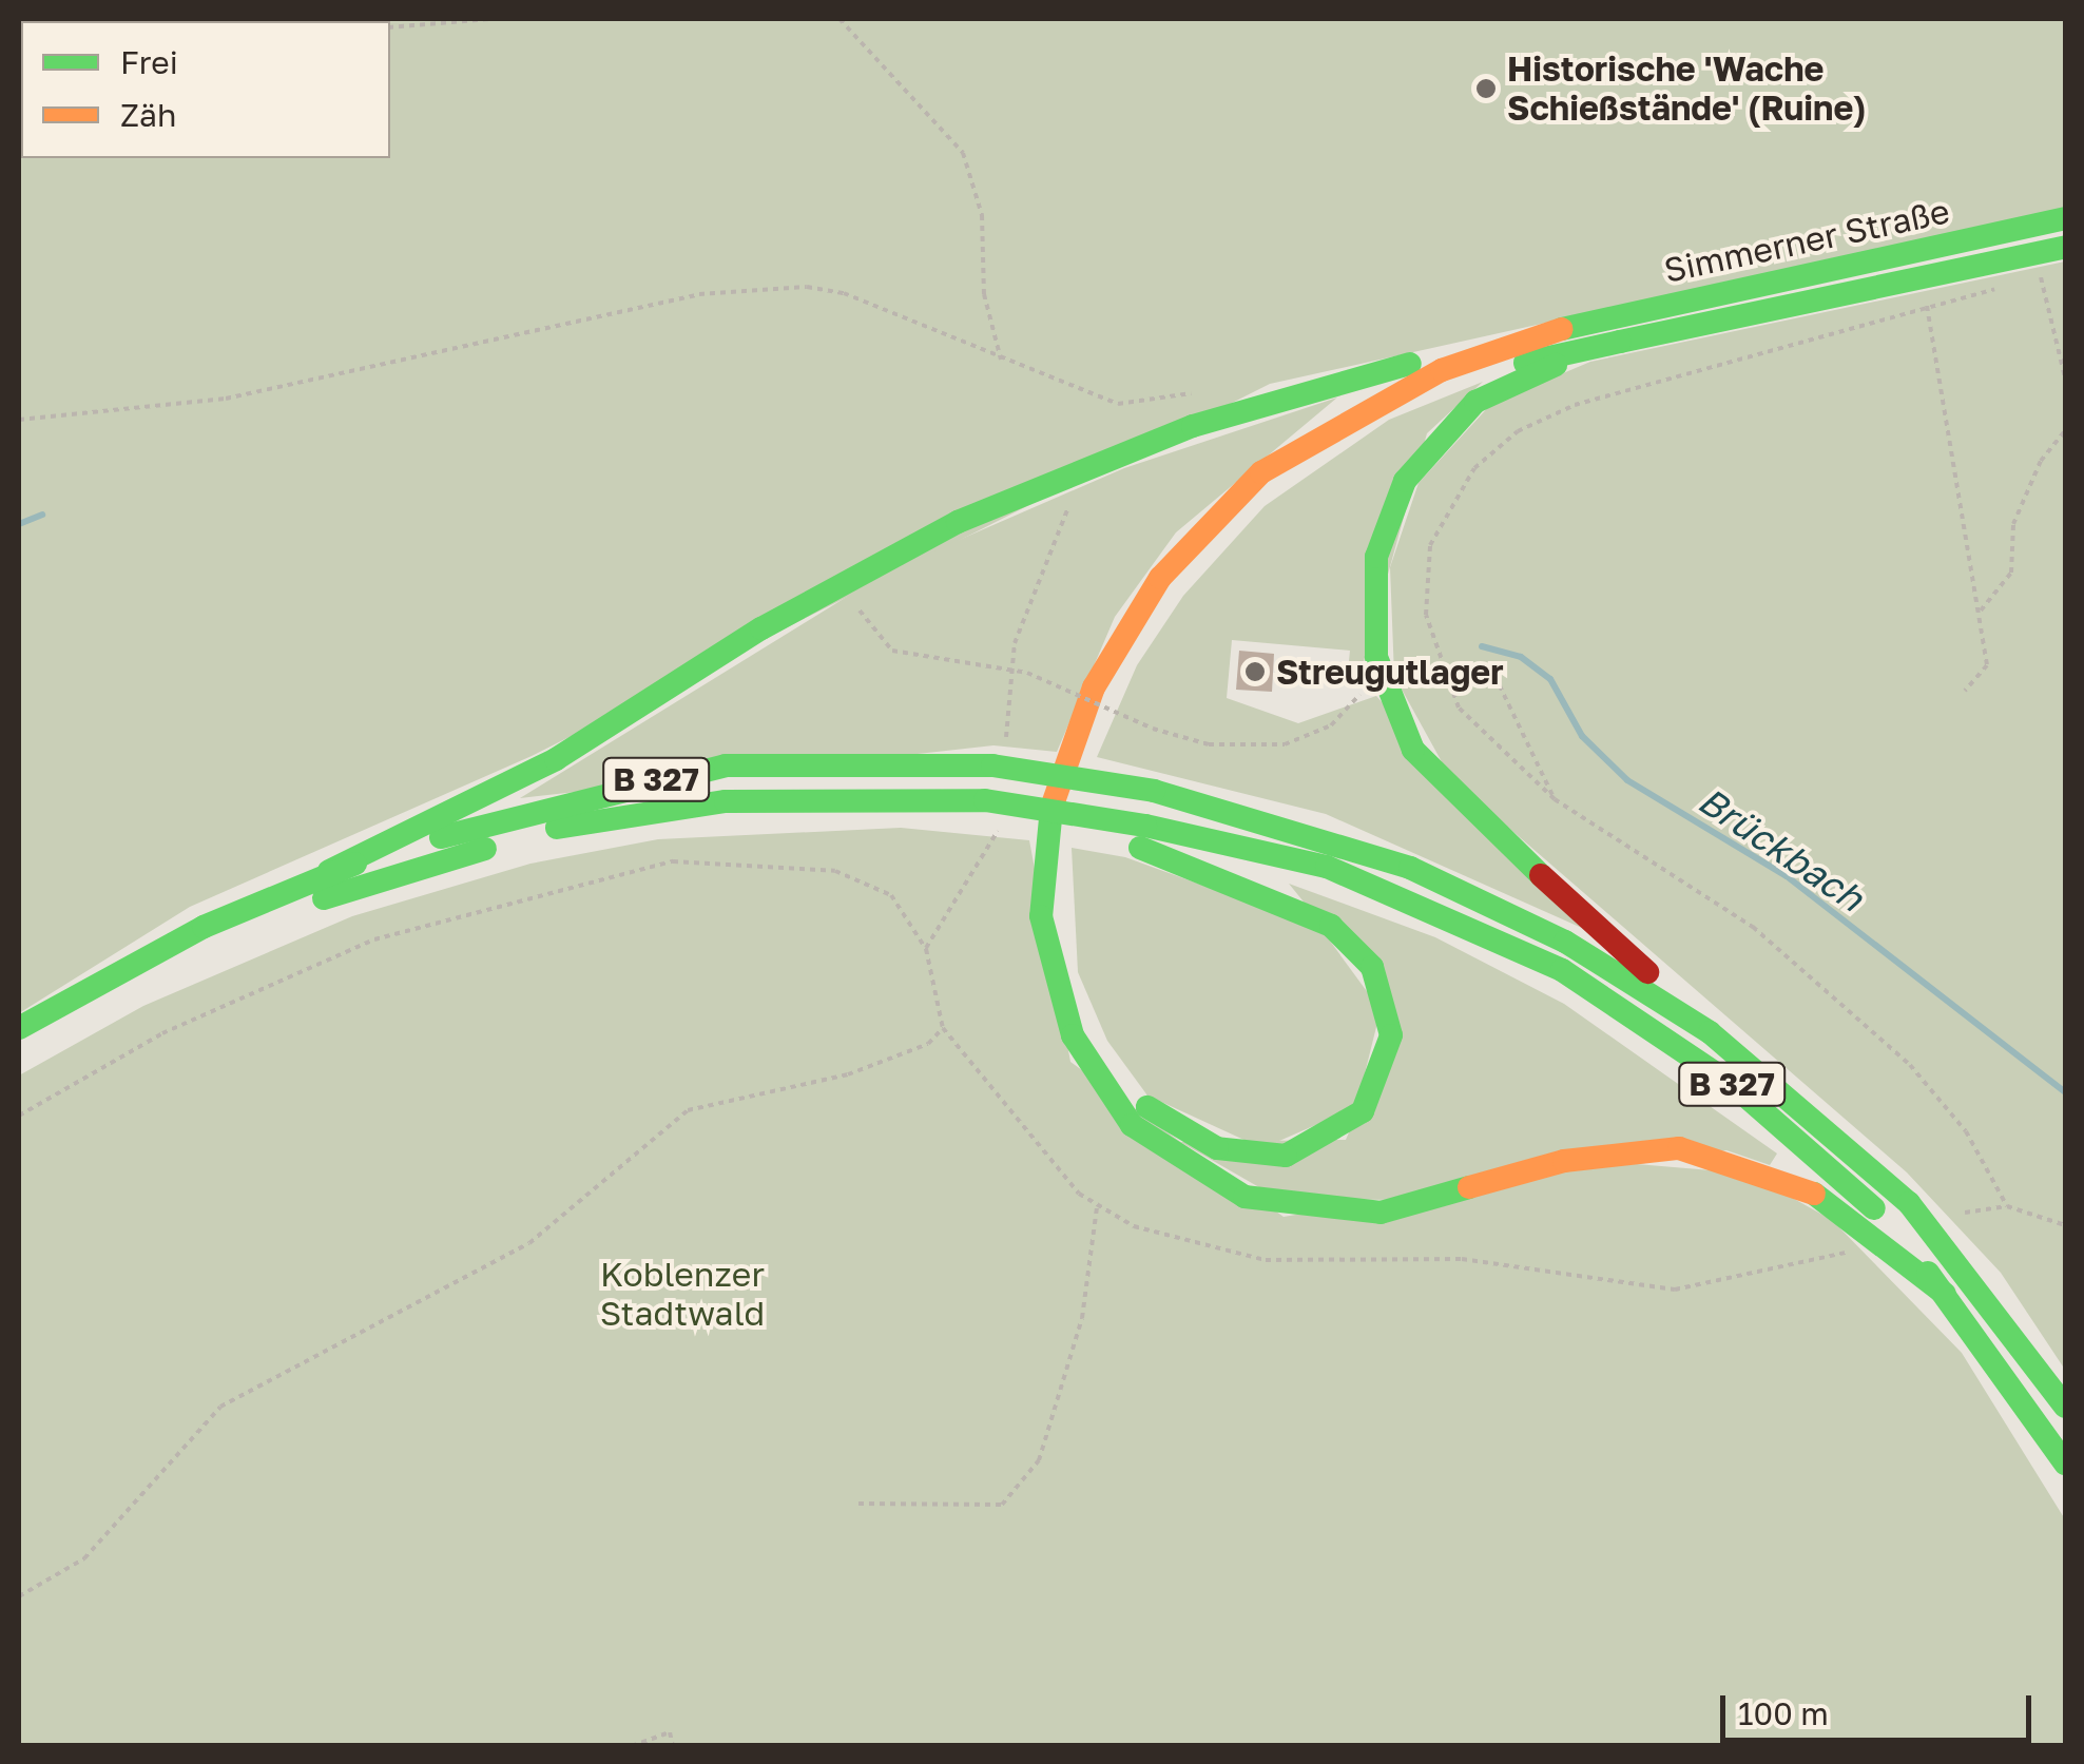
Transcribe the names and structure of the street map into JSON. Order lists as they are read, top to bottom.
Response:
{
  "streets": {
    "main road": ["Simmerner Straße", "B 327"]
  },
  "water": ["Brückbach"],
  "parks": ["Koblenzer Stadtwald"],
  "places": ["Historische 'Wache Schießstände' (Ruine)", "Streugutlager"],
  "legend": ["Frei", "Zäh"],
  "scale_bar": "100 m"
}
